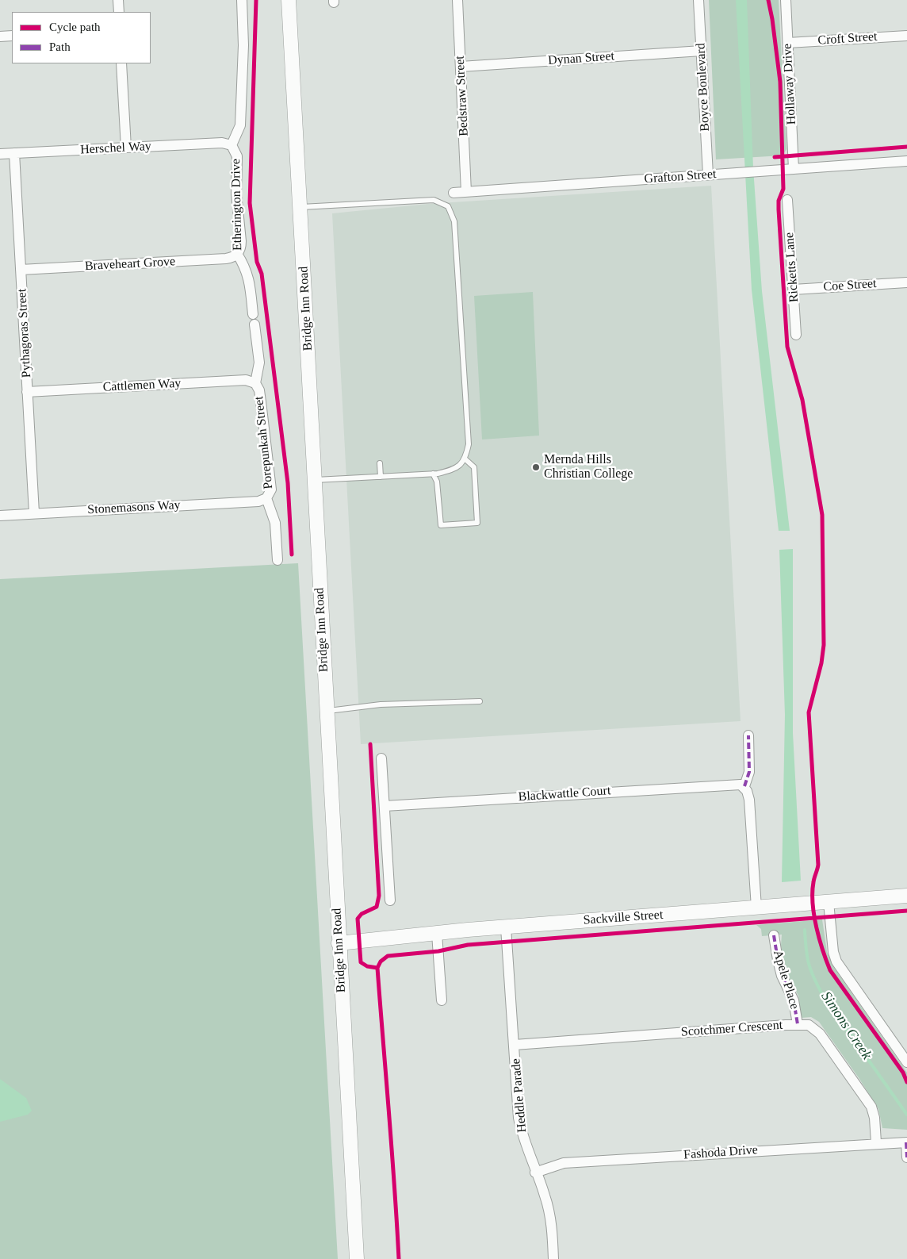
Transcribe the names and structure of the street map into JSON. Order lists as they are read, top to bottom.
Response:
{
  "streets": {
    "main road": ["Bridge Inn Road", "Sackville Street"],
    "street": [
      "Croft Street",
      "Dynan Street",
      "Hollaway Drive",
      "Boyce Boulevard",
      "Bedstraw Street",
      "Herschel Way",
      "Grafton Street",
      "Etherington Drive",
      "Braveheart Grove",
      "Ricketts Lane",
      "Coe Street",
      "Pythagoras Street",
      "Cattlemen Way",
      "Porepunkah Street",
      "Stonemasons Way",
      "Blackwattle Court",
      "Apele Place",
      "Scotchmer Crescent",
      "Heddle Parade",
      "Fashoda Drive"
    ]
  },
  "crossings": [
    ["Croft Street", "Hollaway Drive"],
    ["Dynan Street", "Boyce Boulevard"],
    ["Dynan Street", "Bedstraw Street"],
    ["Hollaway Drive", "Grafton Street"],
    ["Boyce Boulevard", "Grafton Street"],
    ["Bedstraw Street", "Grafton Street"],
    ["Herschel Way", "Etherington Drive"],
    ["Herschel Way", "Pythagoras Street"],
    ["Etherington Drive", "Braveheart Grove"],
    ["Etherington Drive", "Porepunkah Street"],
    ["Braveheart Grove", "Pythagoras Street"],
    ["Ricketts Lane", "Coe Street"],
    ["Bridge Inn Road", "Sackville Street"],
    ["Pythagoras Street", "Cattlemen Way"],
    ["Pythagoras Street", "Stonemasons Way"],
    ["Cattlemen Way", "Porepunkah Street"],
    ["Porepunkah Street", "Stonemasons Way"],
    ["Sackville Street", "Heddle Parade"],
    ["Apele Place", "Scotchmer Crescent"],
    ["Scotchmer Crescent", "Heddle Parade"],
    ["Scotchmer Crescent", "Fashoda Drive"],
    ["Heddle Parade", "Fashoda Drive"]
  ],
  "water": ["Simons Creek"],
  "places": ["Mernda Hills Christian College"],
  "legend": ["Cycle path", "Path"]
}
